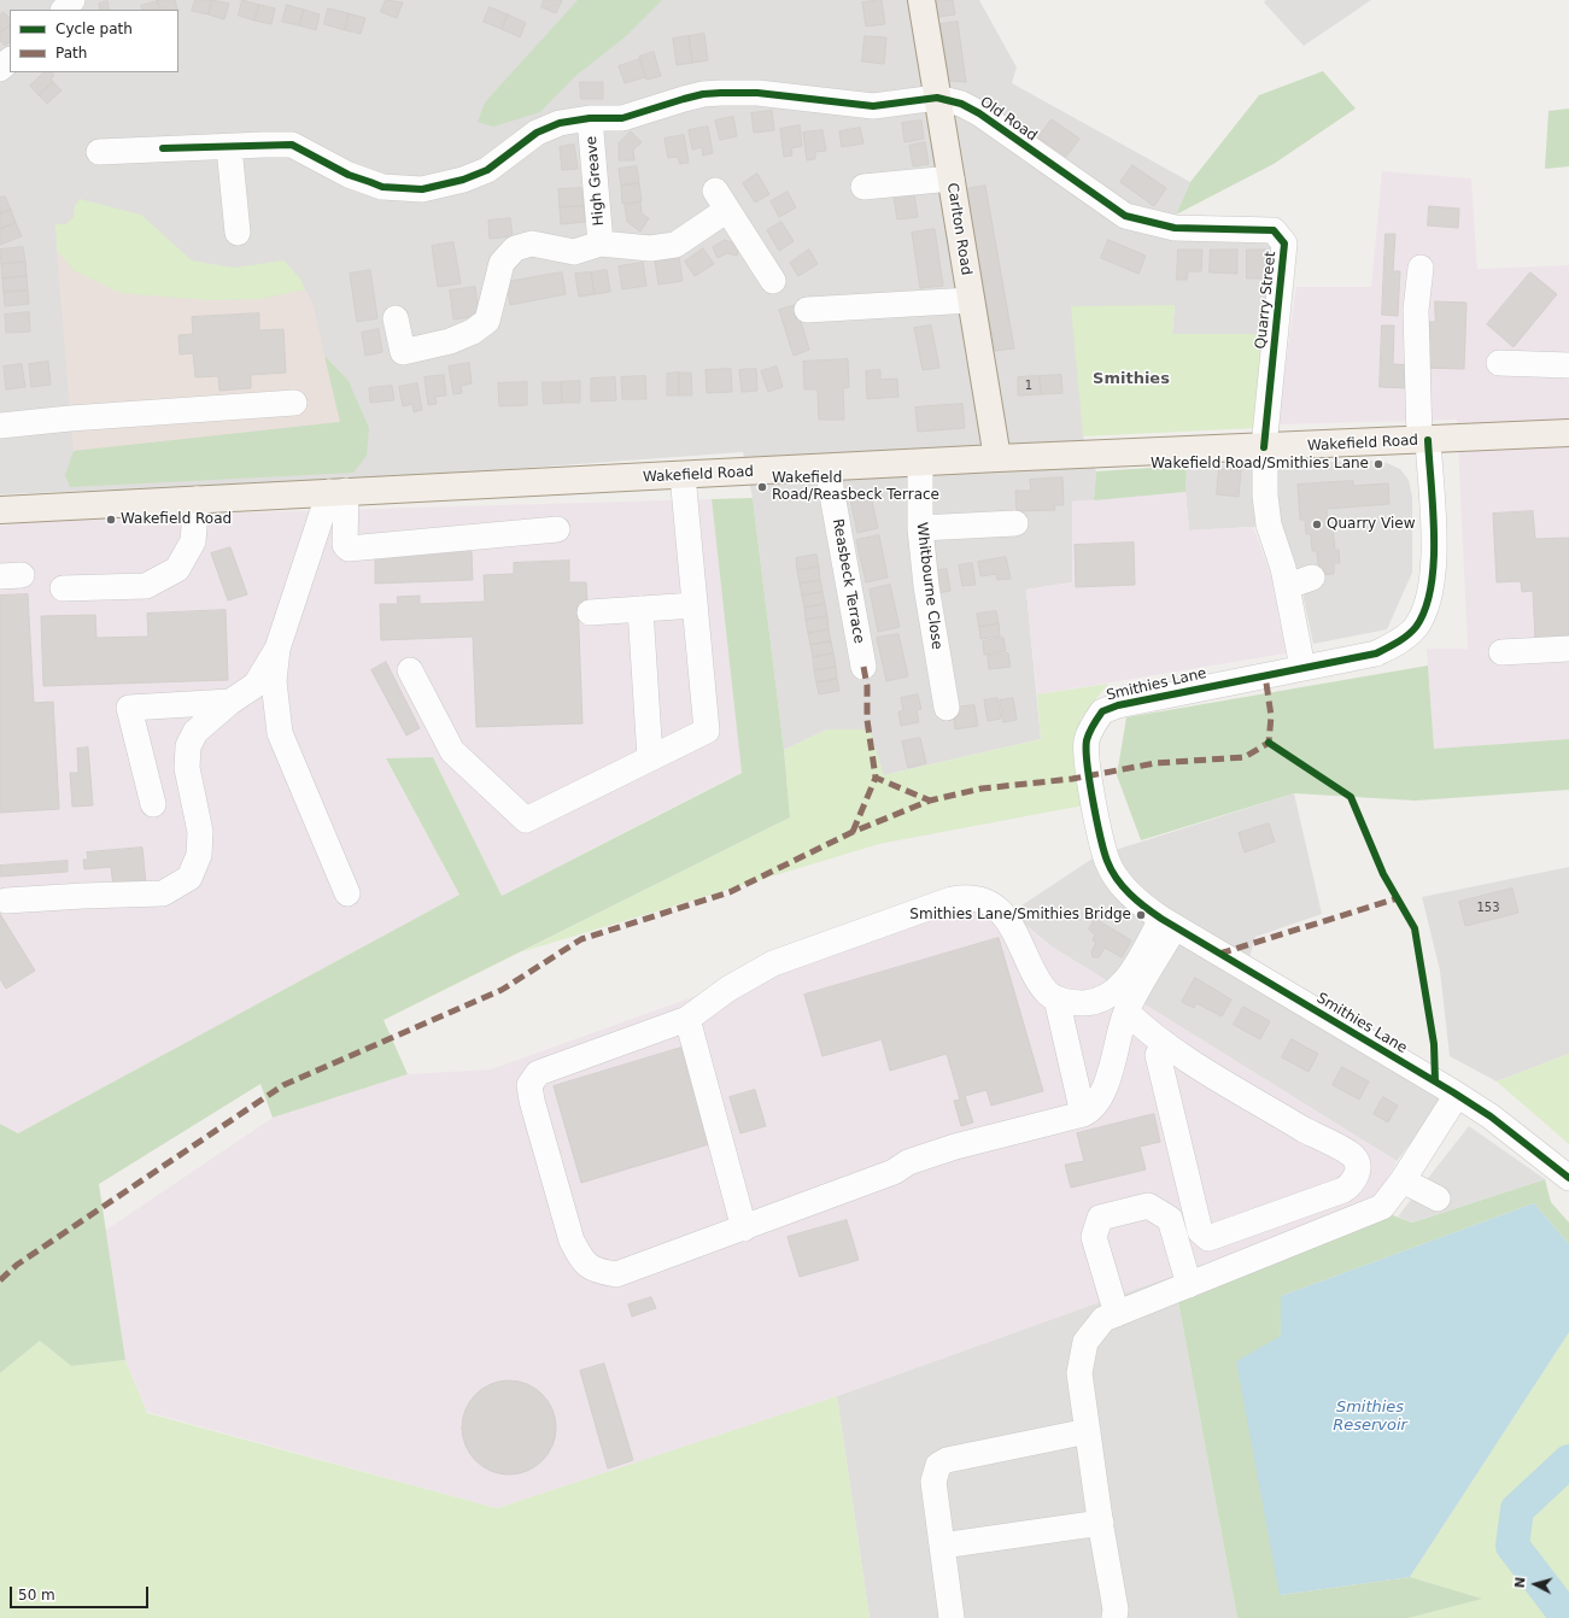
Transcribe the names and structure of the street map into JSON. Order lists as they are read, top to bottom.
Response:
{
  "streets": {
    "main road": ["Carlton Road", "Wakefield Road"],
    "street": [
      "Old Road",
      "High Greave",
      "Quarry Street",
      "Reasbeck Terrace",
      "Whitbourne Close",
      "Smithies Lane"
    ]
  },
  "crossings": [
    ["Old Road", "High Greave"],
    ["Old Road", "Carlton Road"],
    ["Old Road", "Quarry Street"],
    ["Carlton Road", "Wakefield Road"],
    ["Quarry Street", "Wakefield Road"],
    ["Wakefield Road", "Reasbeck Terrace"],
    ["Wakefield Road", "Whitbourne Close"],
    ["Wakefield Road", "Smithies Lane"]
  ],
  "districts": ["Smithies"],
  "water": ["Smithies Reservoir"],
  "places": [
    "Wakefield Road/Smithies Lane",
    "Wakefield Road/Reasbeck Terrace",
    "Wakefield Road",
    "Quarry View",
    "Smithies Lane/Smithies Bridge"
  ],
  "house_numbers": ["1", "153"],
  "legend": ["Cycle path", "Path"],
  "scale_bar": "50 m",
  "north": "left"
}
